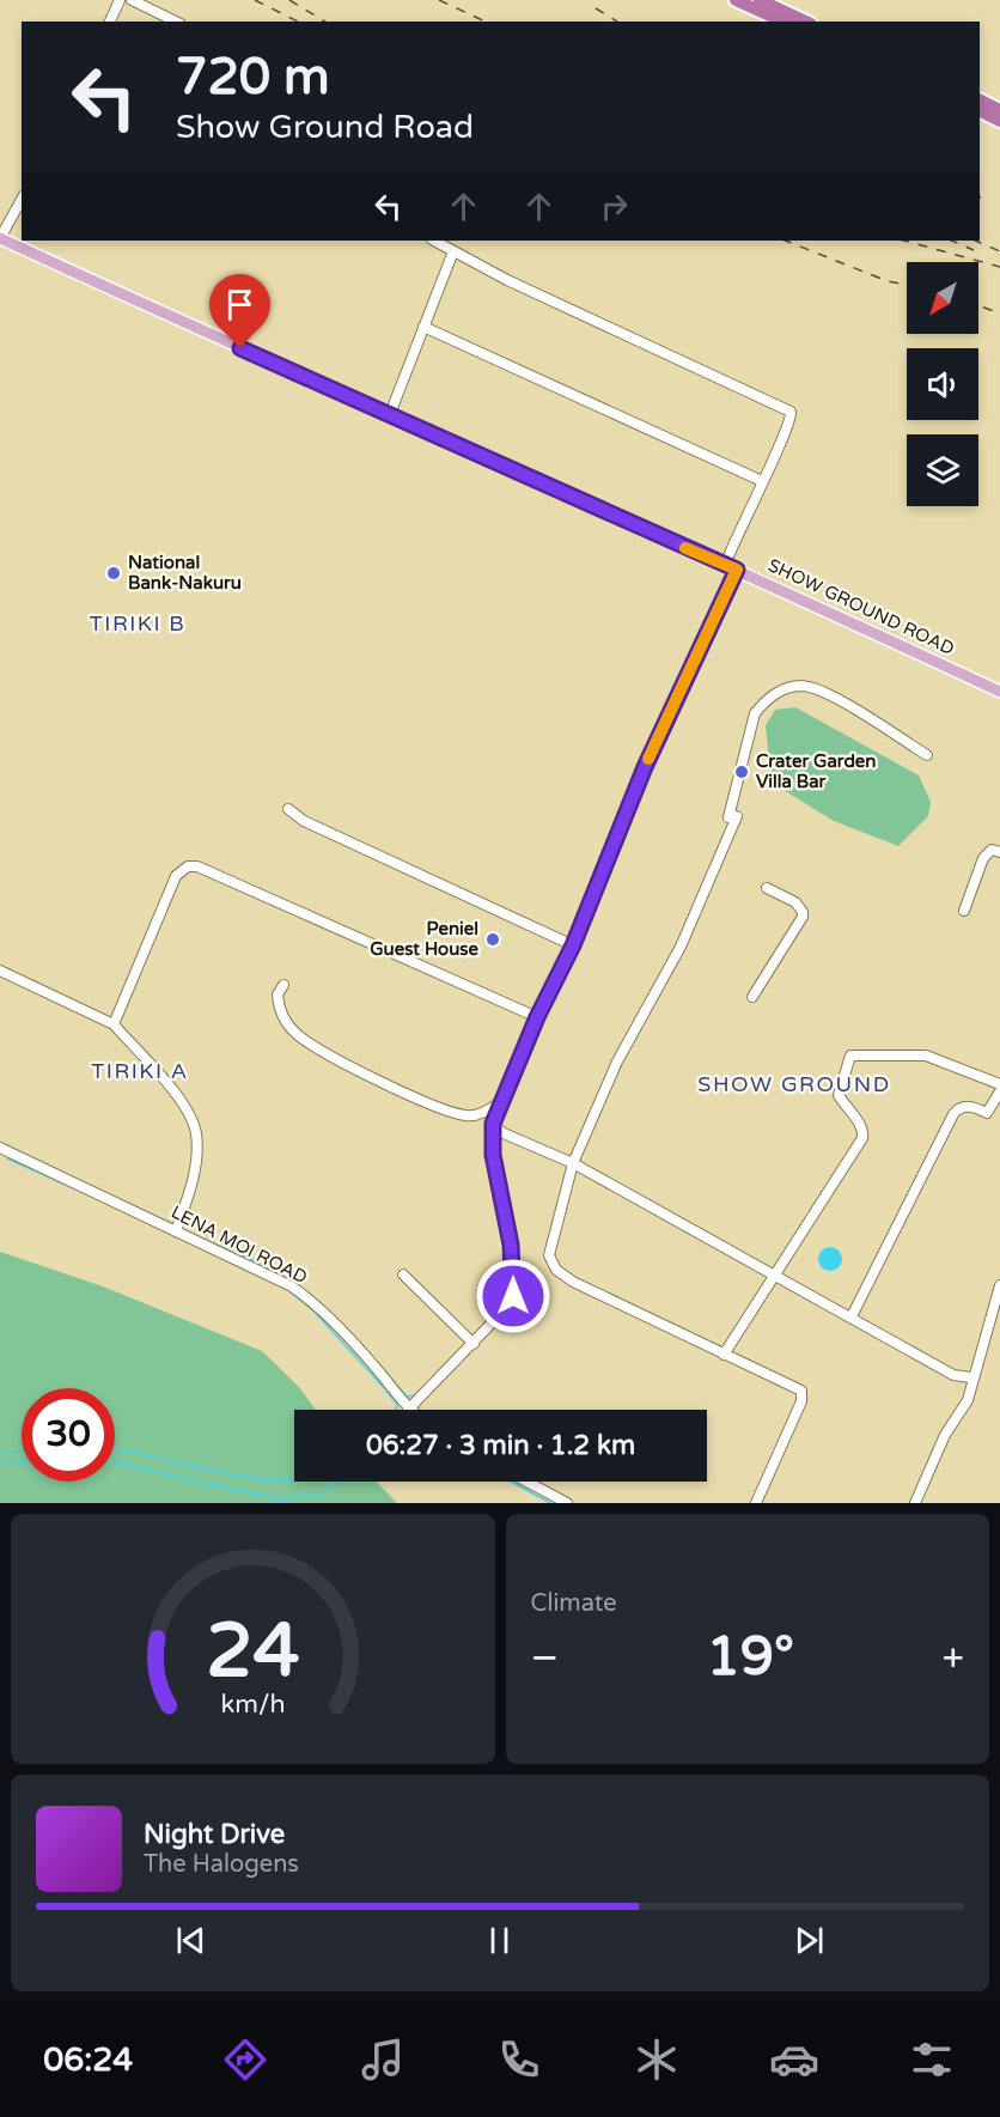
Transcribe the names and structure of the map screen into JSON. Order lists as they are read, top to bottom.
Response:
{
  "streets": {
    "main road": ["SHOW GROUND ROAD"],
    "street": ["LENA MOI ROAD"]
  },
  "districts": ["TIRIKI B", "TIRIKI A", "SHOW GROUND"],
  "places": ["National Bank-Nakuru", "Crater Garden Villa Bar", "Peniel Guest House"],
  "north": "bottom left",
  "page": {
    "turn": ["720 m", "Show Ground Road"],
    "limit": "30",
    "trip": "06:27 · 3 min · 1.2 km",
    "tile": "Climate",
    "heat": ["−", "19°", "+"],
    "song": ["Night Drive", "The Halogens"],
    "tabs": "06:24",
    "gauge": ["24", "km/h"]
  }
}
